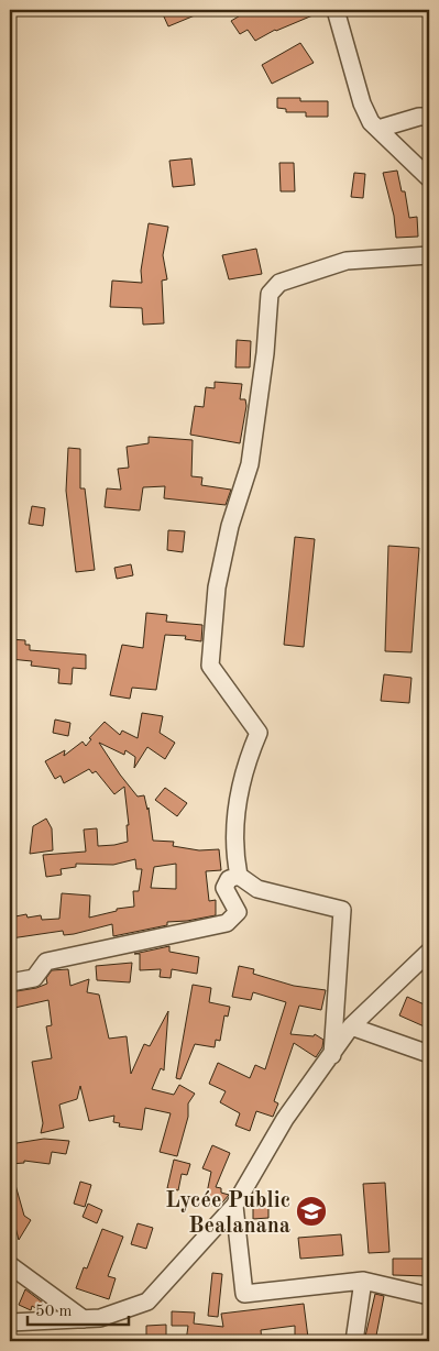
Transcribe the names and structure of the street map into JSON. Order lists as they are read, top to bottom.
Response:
{
  "places": {
    "school or university": ["Lycée Public Bealanana"]
  },
  "scale_bar": "50 m"
}
